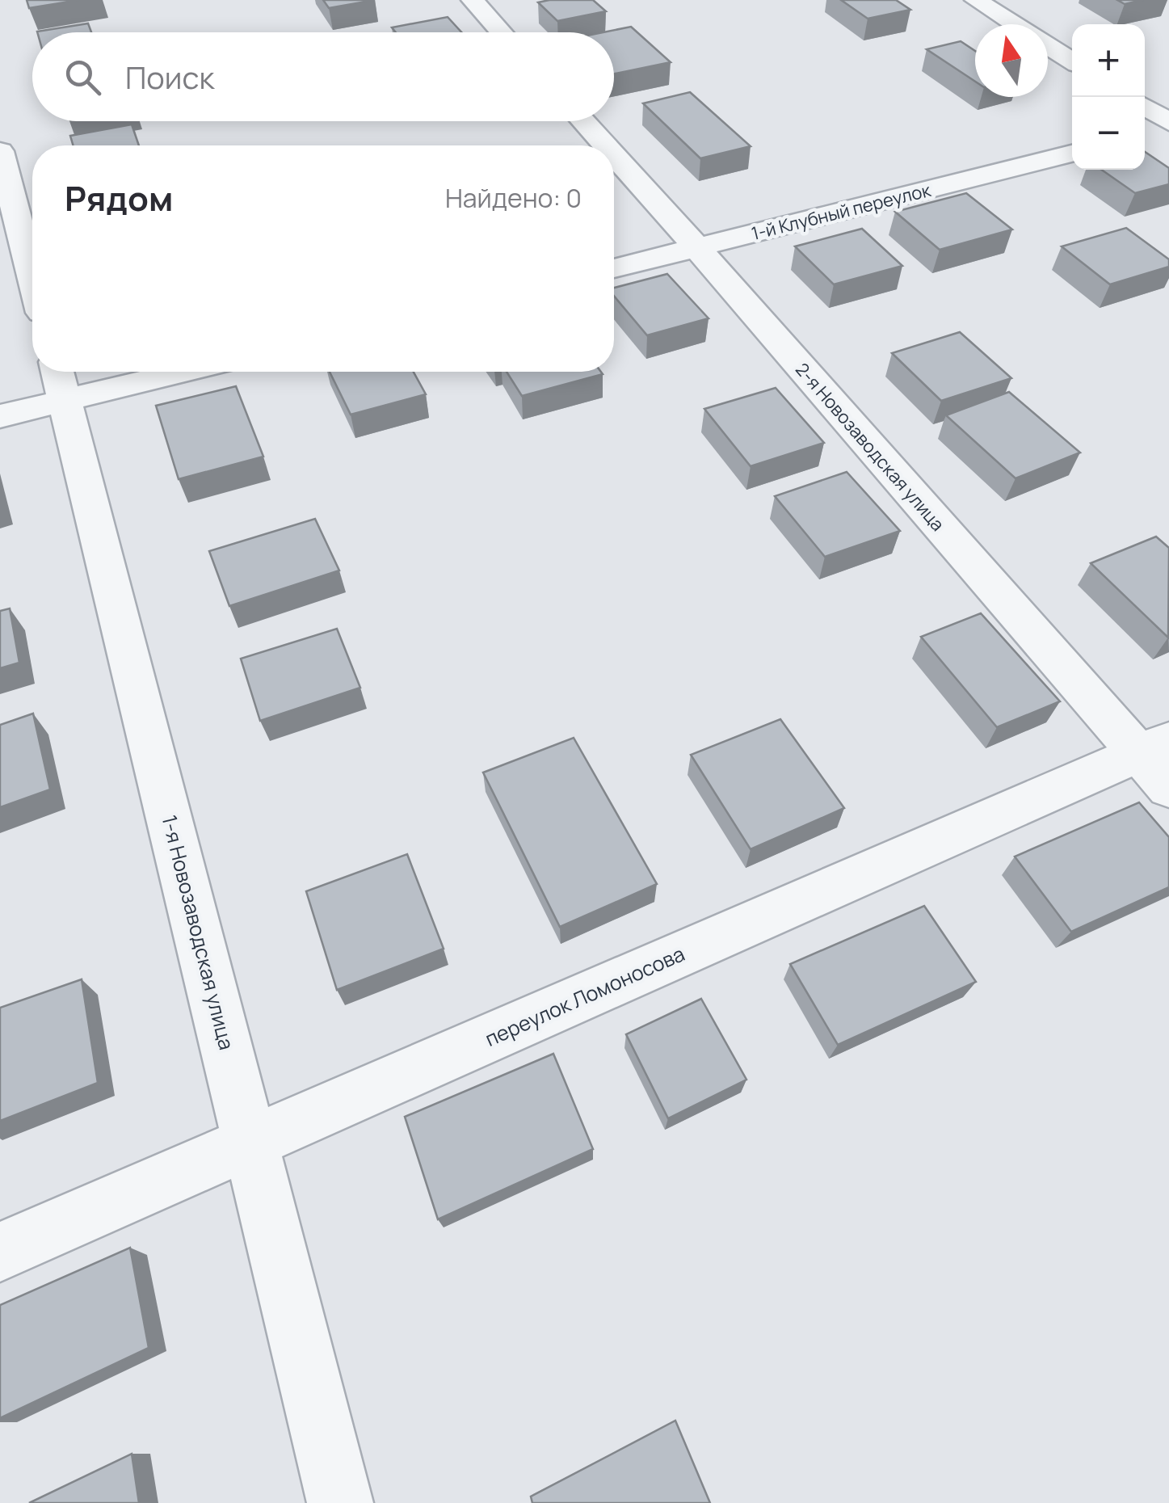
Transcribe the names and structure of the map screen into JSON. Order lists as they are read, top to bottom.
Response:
{
  "streets": {
    "street": [
      "1-й Клубный переулок",
      "2-я Новозаводская улица",
      "1-я Новозаводская улица",
      "переулок Ломоносова"
    ]
  },
  "crossings": [
    ["1-й Клубный переулок", "2-я Новозаводская улица"],
    ["2-я Новозаводская улица", "переулок Ломоносова"],
    ["1-я Новозаводская улица", "переулок Ломоносова"]
  ],
  "north": "top",
  "page": {
    "map_buttons": ["+", "−"],
    "search": "Поиск",
    "heading": ["Рядом", "Найдено: 0"]
  }
}
